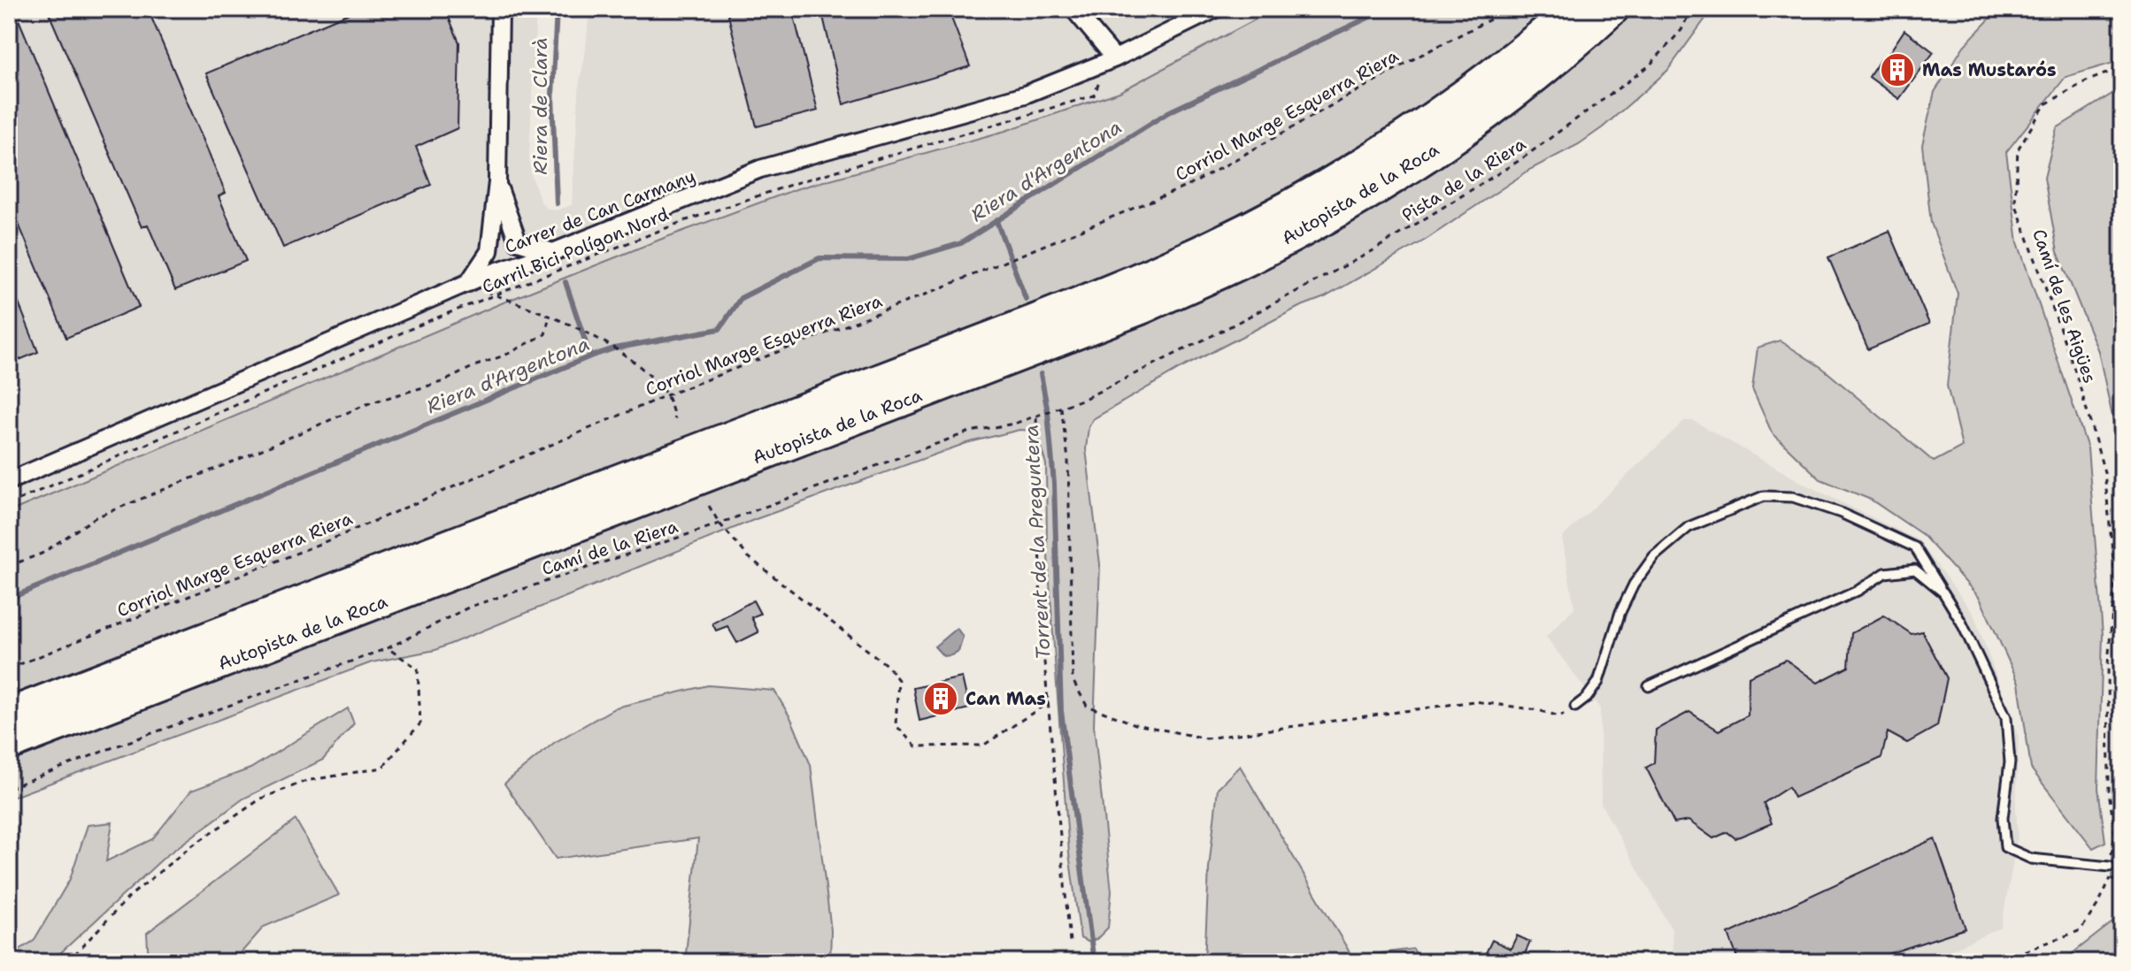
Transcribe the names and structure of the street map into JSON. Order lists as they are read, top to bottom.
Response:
{
  "streets": {
    "highway": ["Autopista de la Roca"],
    "street": ["Carrer de Can Carmany"],
    "path": [
      "Corriol Marge Esquerra Riera",
      "Pista de la Riera",
      "Carril Bici Polígon Nord",
      "Camí de les Aigües",
      "Camí de la Riera"
    ]
  },
  "crossings": [
    ["Pista de la Riera", "Camí de la Riera"]
  ],
  "water": ["Riera de Clarà", "Riera d'Argentona", "Torrent de la Preguntera"],
  "places": {
    "building": ["Mas Mustarós", "Can Mas"]
  }
}
